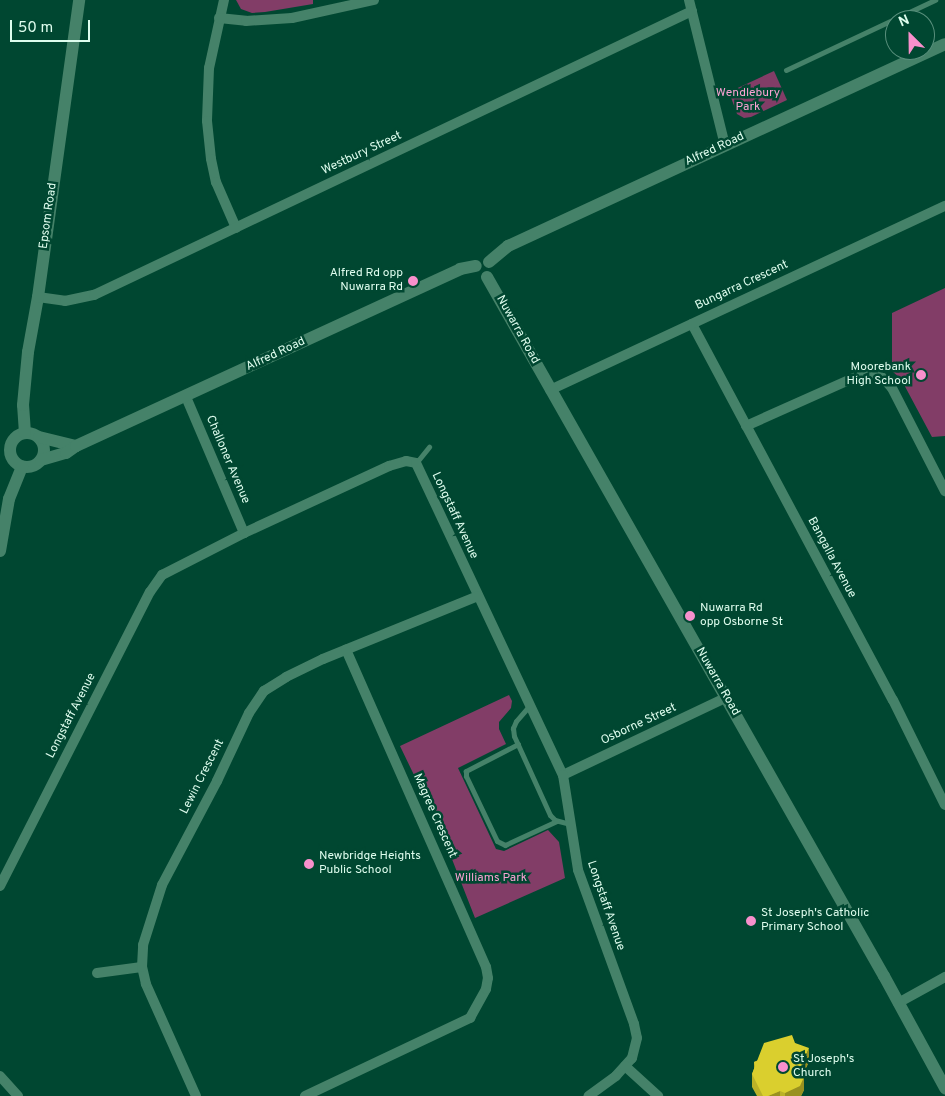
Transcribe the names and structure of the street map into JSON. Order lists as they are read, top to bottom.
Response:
{
  "streets": {
    "street": [
      "Alfred Road",
      "Westbury Street",
      "Epsom Road",
      "Bungarra Crescent",
      "Nuwarra Road",
      "Challoner Avenue",
      "Longstaff Avenue",
      "Bangalla Avenue",
      "Osborne Street",
      "Lewin Crescent",
      "Magree Crescent"
    ]
  },
  "crossings": [
    ["Alfred Road", "Epsom Road"],
    ["Alfred Road", "Nuwarra Road"],
    ["Alfred Road", "Challoner Avenue"],
    ["Westbury Street", "Epsom Road"],
    ["Bungarra Crescent", "Nuwarra Road"],
    ["Bungarra Crescent", "Bangalla Avenue"],
    ["Nuwarra Road", "Osborne Street"],
    ["Challoner Avenue", "Longstaff Avenue"],
    ["Longstaff Avenue", "Osborne Street"],
    ["Longstaff Avenue", "Lewin Crescent"],
    ["Lewin Crescent", "Magree Crescent"]
  ],
  "parks": ["Wendlebury Park", "Williams Park"],
  "places": [
    "Alfred Rd opp Nuwarra Rd",
    "Moorebank High School",
    "Nuwarra Rd opp Osborne St",
    "Newbridge Heights Public School",
    "St Joseph's Catholic Primary School",
    "St Joseph's Church"
  ],
  "scale_bar": "50 m",
  "north": "top left"
}
